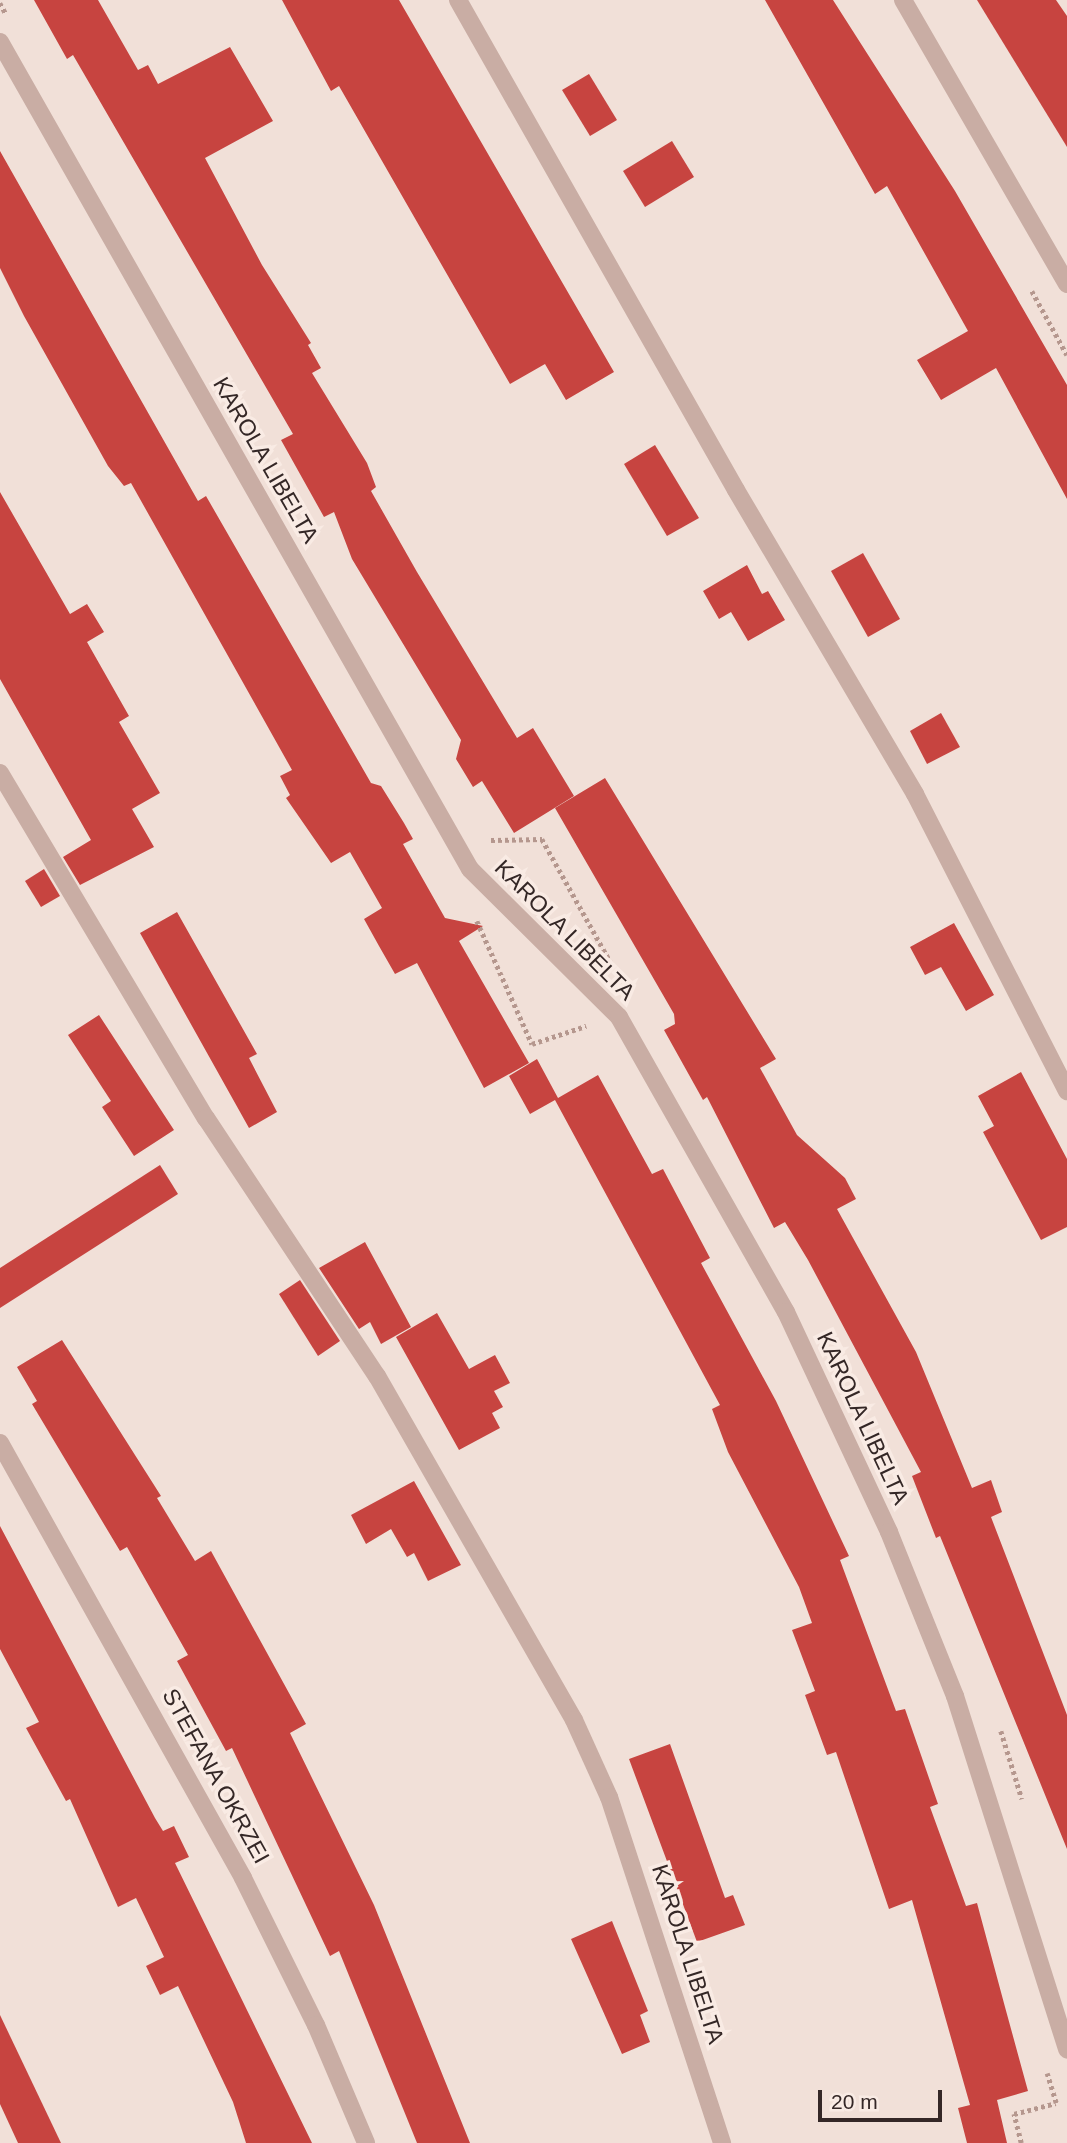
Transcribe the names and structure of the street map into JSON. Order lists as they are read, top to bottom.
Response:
{
  "streets": {
    "street": ["KAROLA LIBELTA", "STEFANA OKRZEI"]
  },
  "scale_bar": "20 m"
}
